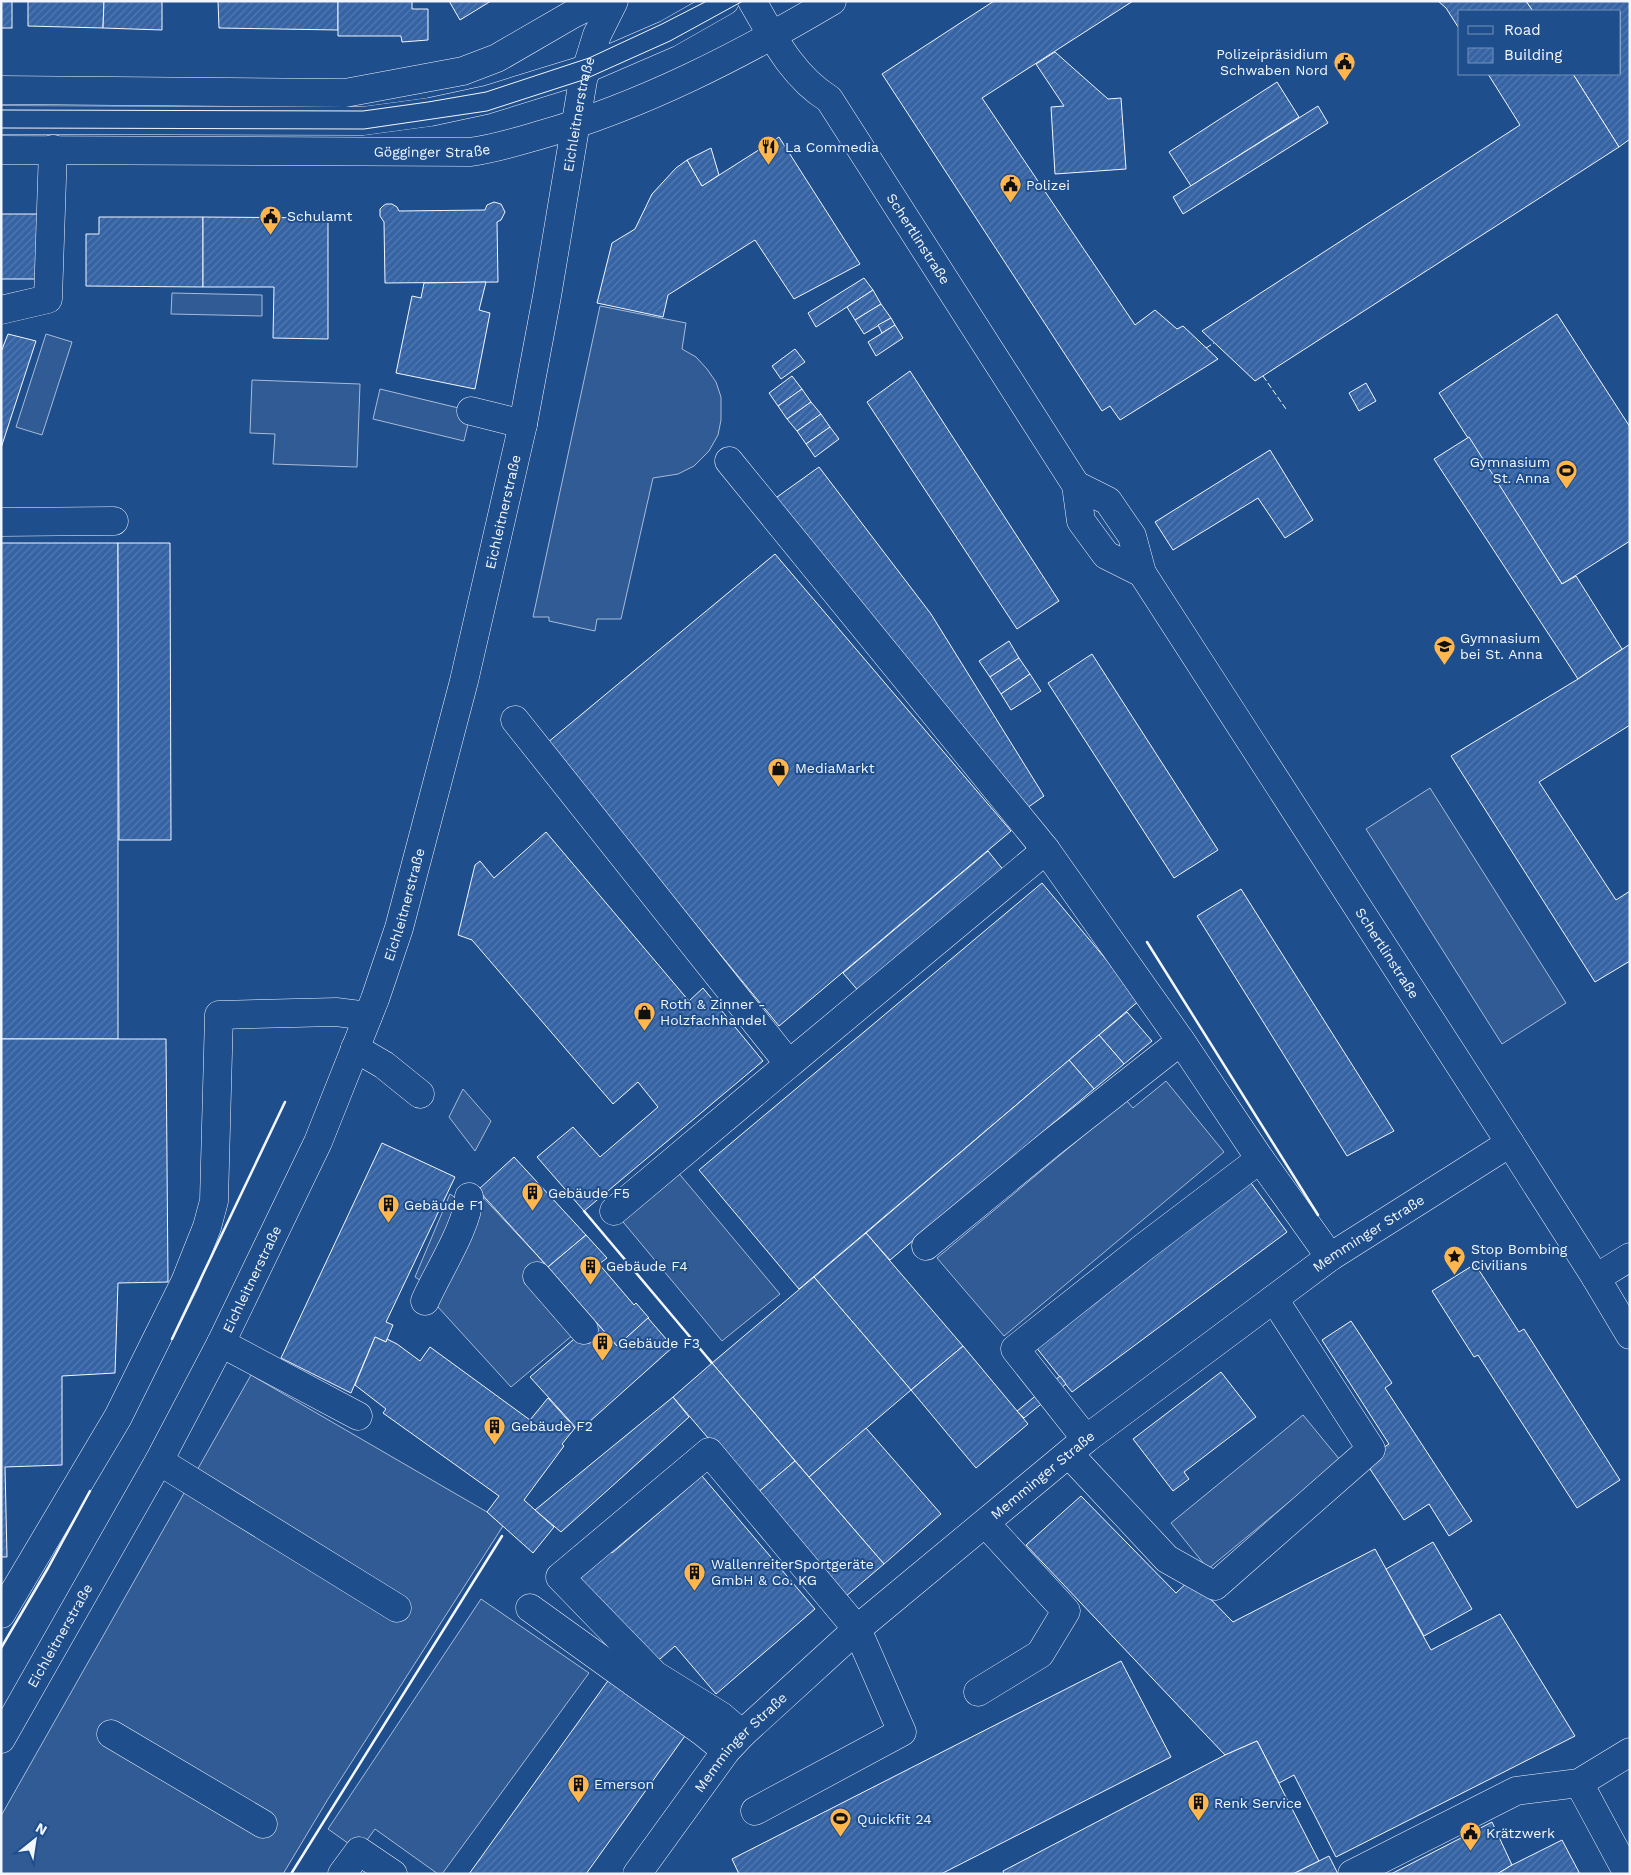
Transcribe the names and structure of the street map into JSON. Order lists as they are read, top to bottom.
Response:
{
  "streets": {
    "main road": [
      "Eichleitnerstraße",
      "Gögginger Straße",
      "Schertlinstraße",
      "Memminger Straße"
    ]
  },
  "crossings": [
    ["Eichleitnerstraße", "Gögginger Straße"],
    ["Gögginger Straße", "Schertlinstraße"],
    ["Schertlinstraße", "Memminger Straße"]
  ],
  "places": {
    "public building": [
      "Polizeipräsidium Schwaben Nord",
      "Polizei",
      "Schulamt",
      "Krätzwerk"
    ],
    "restaurant": ["La Commedia"],
    "sports": ["Gymnasium St. Anna", "Quickfit 24"],
    "school or university": ["Gymnasium bei St. Anna"],
    "shop": ["MediaMarkt", "Roth & Zinner - Holzfachhandel"],
    "building": [
      "Gebäude F5",
      "Gebäude F1",
      "Gebäude F4",
      "Gebäude F3",
      "Gebäude F2",
      "WallenreiterSportgeräte GmbH & Co. KG",
      "Emerson",
      "Renk Service"
    ],
    "place": ["Stop Bombing Civilians"]
  },
  "legend": ["Road", "Building"],
  "north": "top right"
}
